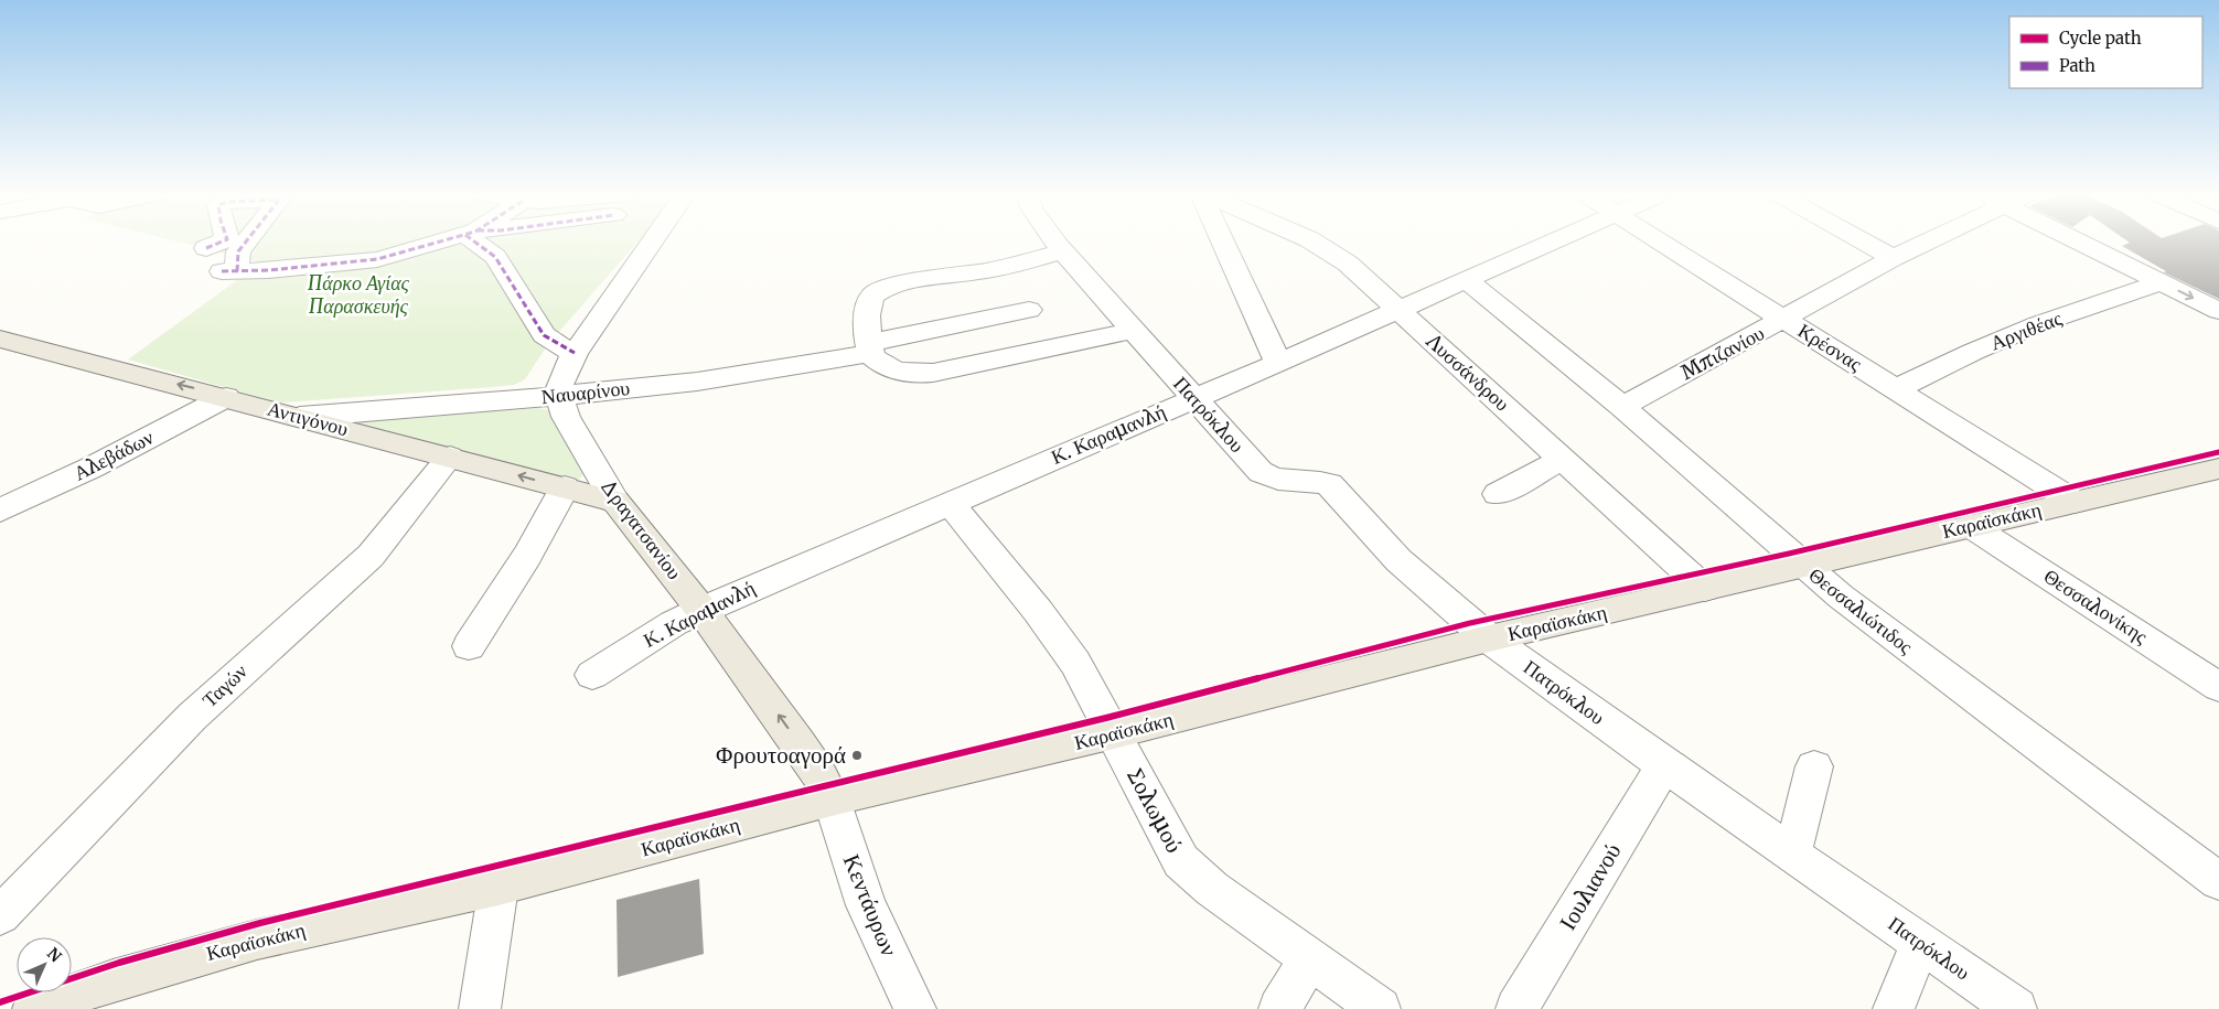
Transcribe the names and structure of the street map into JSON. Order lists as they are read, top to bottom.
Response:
{
  "streets": {
    "main road": ["Αντιγόνου", "Καραϊσκάκη", "Δραγατσανίου"],
    "street": [
      "Αργιθέας",
      "Κρέσνας",
      "Μπιζανίου",
      "Λυσσάνδρου",
      "Ναυαρίνου",
      "Πατρόκλου",
      "Κ. Καραμανλή",
      "Αλεβάδων",
      "Θεσσαλονίκης",
      "Θεσσαλιώτιδος",
      "Ταγών",
      "Σολωμού",
      "Ιουλιανού",
      "Κεντάυρων"
    ]
  },
  "crossings": [
    ["Αργιθέας", "Κρέσνας"],
    ["Κρέσνας", "Μπιζανίου"],
    ["Κρέσνας", "Καραϊσκάκη"],
    ["Μπιζανίου", "Θεσσαλιώτιδος"],
    ["Λυσσάνδρου", "Κ. Καραμανλή"],
    ["Λυσσάνδρου", "Καραϊσκάκη"],
    ["Ναυαρίνου", "Αντιγόνου"],
    ["Ναυαρίνου", "Δραγατσανίου"],
    ["Πατρόκλου", "Κ. Καραμανλή"],
    ["Πατρόκλου", "Καραϊσκάκη"],
    ["Πατρόκλου", "Ιουλιανού"],
    ["Αντιγόνου", "Αλεβάδων"],
    ["Αντιγόνου", "Δραγατσανίου"],
    ["Αντιγόνου", "Ταγών"],
    ["Κ. Καραμανλή", "Δραγατσανίου"],
    ["Κ. Καραμανλή", "Θεσσαλιώτιδος"],
    ["Κ. Καραμανλή", "Σολωμού"],
    ["Καραϊσκάκη", "Δραγατσανίου"],
    ["Καραϊσκάκη", "Θεσσαλονίκης"],
    ["Καραϊσκάκη", "Θεσσαλιώτιδος"],
    ["Καραϊσκάκη", "Σολωμού"],
    ["Καραϊσκάκη", "Κεντάυρων"],
    ["Δραγατσανίου", "Κεντάυρων"]
  ],
  "one_way": ["Αντιγόνου", "Δραγατσανίου"],
  "parks": ["Πάρκο Αγίας Παρασκευής"],
  "places": ["Φρουτοαγορά"],
  "legend": ["Cycle path", "Path"],
  "north": "top right"
}
